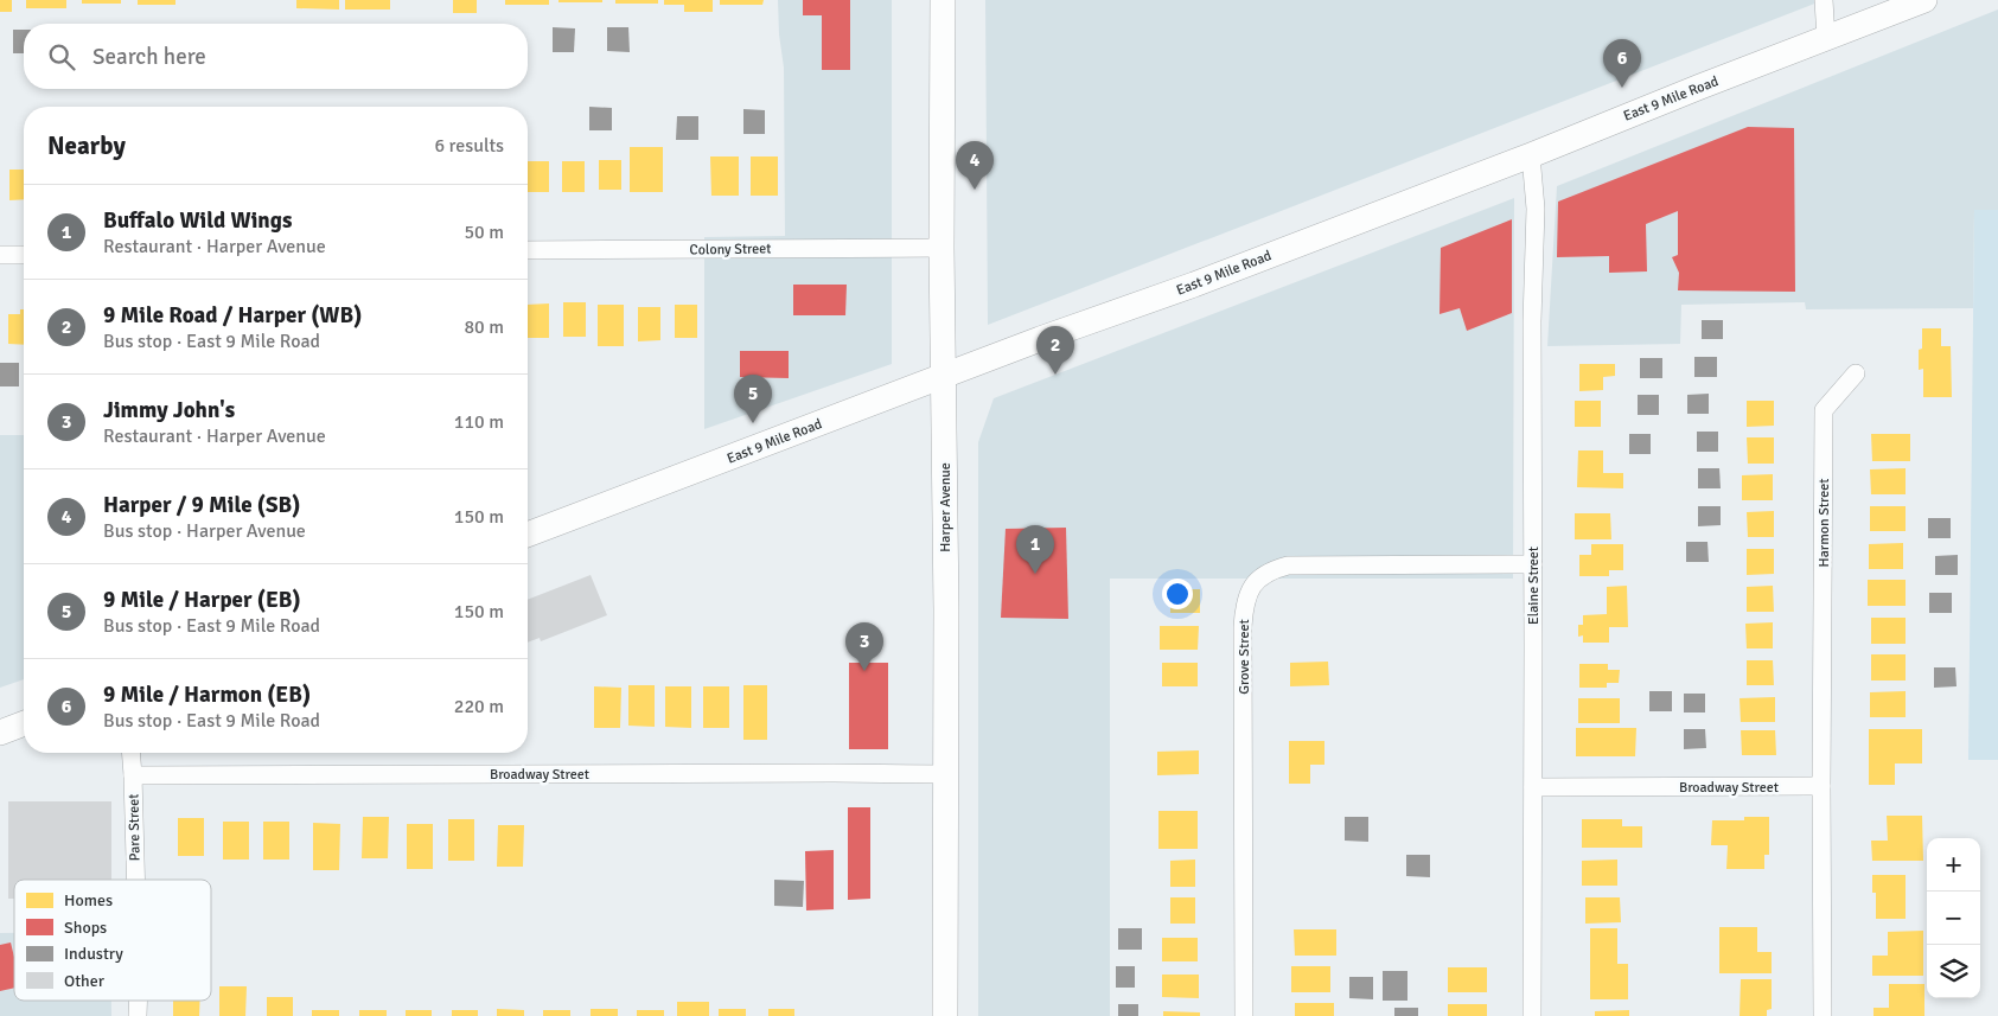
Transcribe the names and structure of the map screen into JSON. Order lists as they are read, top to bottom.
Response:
{
  "streets": {
    "main road": ["East 9 Mile Road", "Harper Avenue"],
    "street": [
      "Colony Street",
      "Harmon Street",
      "Elaine Street",
      "Grove Street",
      "Broadway Street",
      "Pare Street"
    ]
  },
  "crossings": [
    ["East 9 Mile Road", "Harper Avenue"],
    ["East 9 Mile Road", "Elaine Street"],
    ["Colony Street", "Harper Avenue"],
    ["Harper Avenue", "Broadway Street"],
    ["Harmon Street", "Broadway Street"],
    ["Elaine Street", "Grove Street"],
    ["Elaine Street", "Broadway Street"],
    ["Broadway Street", "Pare Street"]
  ],
  "legend": [
    "Homes",
    "Shops",
    "Industry",
    "Other"
  ],
  "page": {
    "search": "Search here",
    "pins": [
      "6",
      "4",
      "2",
      "5",
      "1",
      "3"
    ],
    "heading": ["Nearby", "6 results"],
    "list": [
      {
        "mark": "1",
        "name": "Buffalo Wild Wings",
        "note": "Restaurant · Harper Avenue",
        "value": "50 m"
      },
      {
        "mark": "2",
        "name": "9 Mile Road / Harper (WB)",
        "note": "Bus stop · East 9 Mile Road",
        "value": "80 m"
      },
      {
        "mark": "3",
        "name": "Jimmy John's",
        "note": "Restaurant · Harper Avenue",
        "value": "110 m"
      },
      {
        "mark": "4",
        "name": "Harper / 9 Mile (SB)",
        "note": "Bus stop · Harper Avenue",
        "value": "150 m"
      },
      {
        "mark": "5",
        "name": "9 Mile / Harper (EB)",
        "note": "Bus stop · East 9 Mile Road",
        "value": "150 m"
      },
      {
        "mark": "6",
        "name": "9 Mile / Harmon (EB)",
        "note": "Bus stop · East 9 Mile Road",
        "value": "220 m"
      }
    ],
    "map_buttons": ["+", "−"]
  }
}
